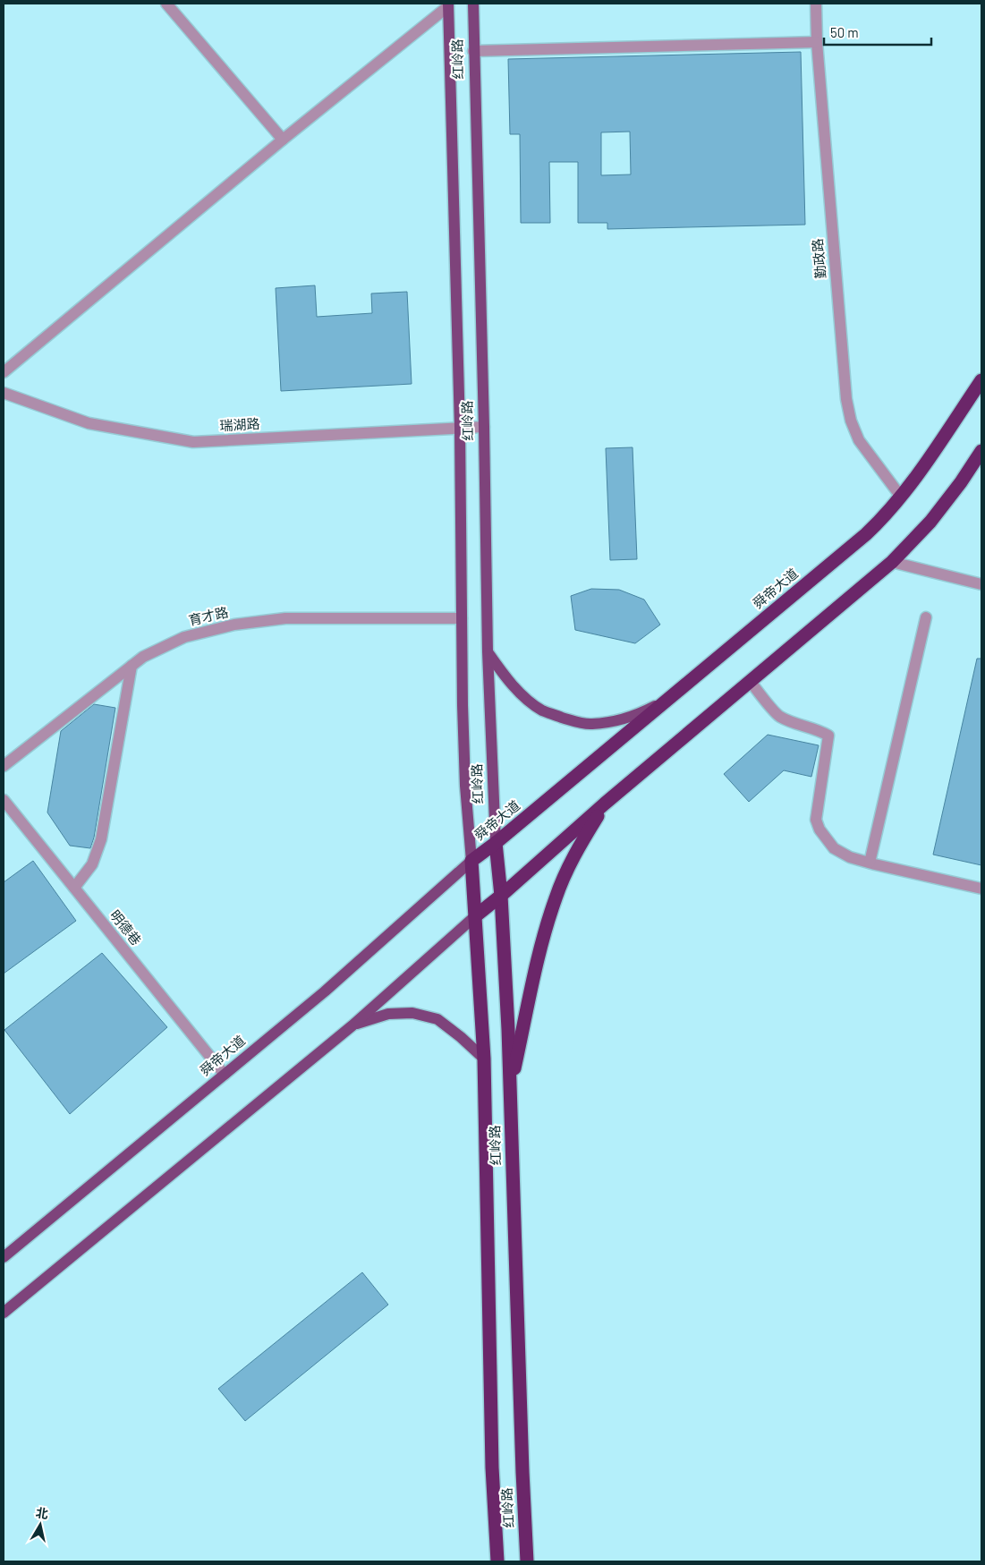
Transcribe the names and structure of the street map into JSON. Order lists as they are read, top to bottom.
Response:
{
  "streets": {
    "highway": ["红岭路", "舜帝大道"],
    "street": [
      "勤政路",
      "瑞湖路",
      "育才路",
      "明德巷"
    ]
  },
  "crossings": [
    ["红岭路", "瑞湖路"],
    ["红岭路", "舜帝大道"],
    ["红岭路", "育才路"],
    ["勤政路", "舜帝大道"],
    ["舜帝大道", "明德巷"]
  ],
  "scale_bar": "50 m",
  "north": "top"
}
